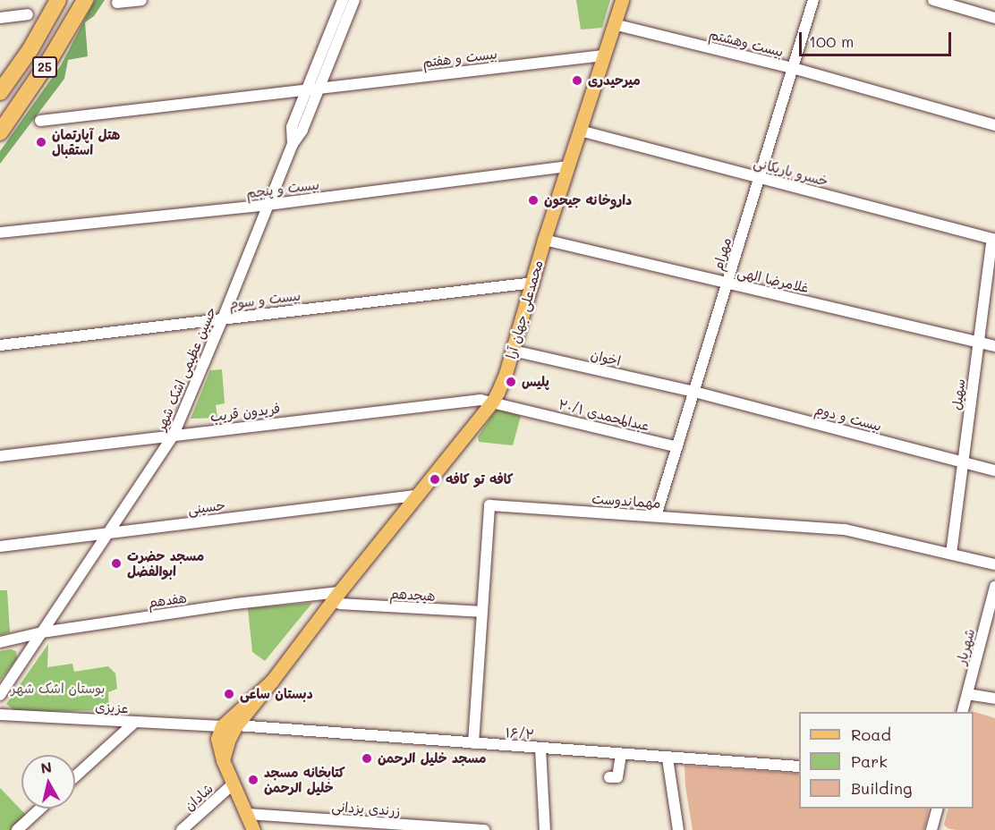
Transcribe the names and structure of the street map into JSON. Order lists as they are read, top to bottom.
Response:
{
  "streets": {
    "highway": ["25"],
    "main road": ["محمدعلی جهان آرا"],
    "street": [
      "بیست وهشتم",
      "بیست و هفتم",
      "خسرو باریکانی",
      "بیست و پنجم",
      "مهرام",
      "غلامرضا الهی",
      "بیست و سوم",
      "اخوان",
      "حسین عظیمی اشک شهر",
      "سهیل",
      "فریدون قریب",
      "عبدالمحمدی ۲۰/۱",
      "بیست و دوم",
      "مهماندوست",
      "حسینی",
      "هیجدهم",
      "هفدهم",
      "شهریار",
      "عزیزی",
      "۱۶/۲",
      "شادان",
      "زرندی یزدانی"
    ]
  },
  "crossings": [
    ["بیست وهشتم", "مهرام"],
    ["بیست وهشتم", "محمدعلی جهان آرا"],
    ["بیست و هفتم", "محمدعلی جهان آرا"],
    ["بیست و هفتم", "حسین عظیمی اشک شهر"],
    ["خسرو باریکانی", "مهرام"],
    ["خسرو باریکانی", "محمدعلی جهان آرا"],
    ["خسرو باریکانی", "سهیل"],
    ["بیست و پنجم", "محمدعلی جهان آرا"],
    ["بیست و پنجم", "حسین عظیمی اشک شهر"],
    ["مهرام", "غلامرضا الهی"],
    ["مهرام", "اخوان"],
    ["مهرام", "عبدالمحمدی ۲۰/۱"],
    ["مهرام", "بیست و دوم"],
    ["مهرام", "مهماندوست"],
    ["غلامرضا الهی", "محمدعلی جهان آرا"],
    ["غلامرضا الهی", "سهیل"],
    ["بیست و سوم", "محمدعلی جهان آرا"],
    ["بیست و سوم", "حسین عظیمی اشک شهر"],
    ["محمدعلی جهان آرا", "اخوان"],
    ["محمدعلی جهان آرا", "فریدون قریب"],
    ["محمدعلی جهان آرا", "عبدالمحمدی ۲۰/۱"],
    ["محمدعلی جهان آرا", "حسینی"],
    ["محمدعلی جهان آرا", "هیجدهم"],
    ["محمدعلی جهان آرا", "هفدهم"],
    ["اخوان", "بیست و دوم"],
    ["حسین عظیمی اشک شهر", "فریدون قریب"],
    ["حسین عظیمی اشک شهر", "حسینی"],
    ["حسین عظیمی اشک شهر", "هفدهم"],
    ["سهیل", "بیست و دوم"],
    ["سهیل", "مهماندوست"],
    ["فریدون قریب", "عبدالمحمدی ۲۰/۱"],
    ["مهماندوست", "هیجدهم"],
    ["مهماندوست", "۱۶/۲"],
    ["هیجدهم", "هفدهم"]
  ],
  "parks": ["بوستان اشک شهر"],
  "places": [
    "میرحیدری",
    "هتل آپارتمان استقبال",
    "داروخانه جیحون",
    "پلیس",
    "کافه تو کافه",
    "مسجد حضرت ابوالفضل",
    "دبستان ساعی",
    "مسجد خلیل الرحمن",
    "كتابخانه مسجد خليل الرحمن"
  ],
  "legend": ["Road", "Park", "Building"],
  "scale_bar": "100 m",
  "north": "top"
}
